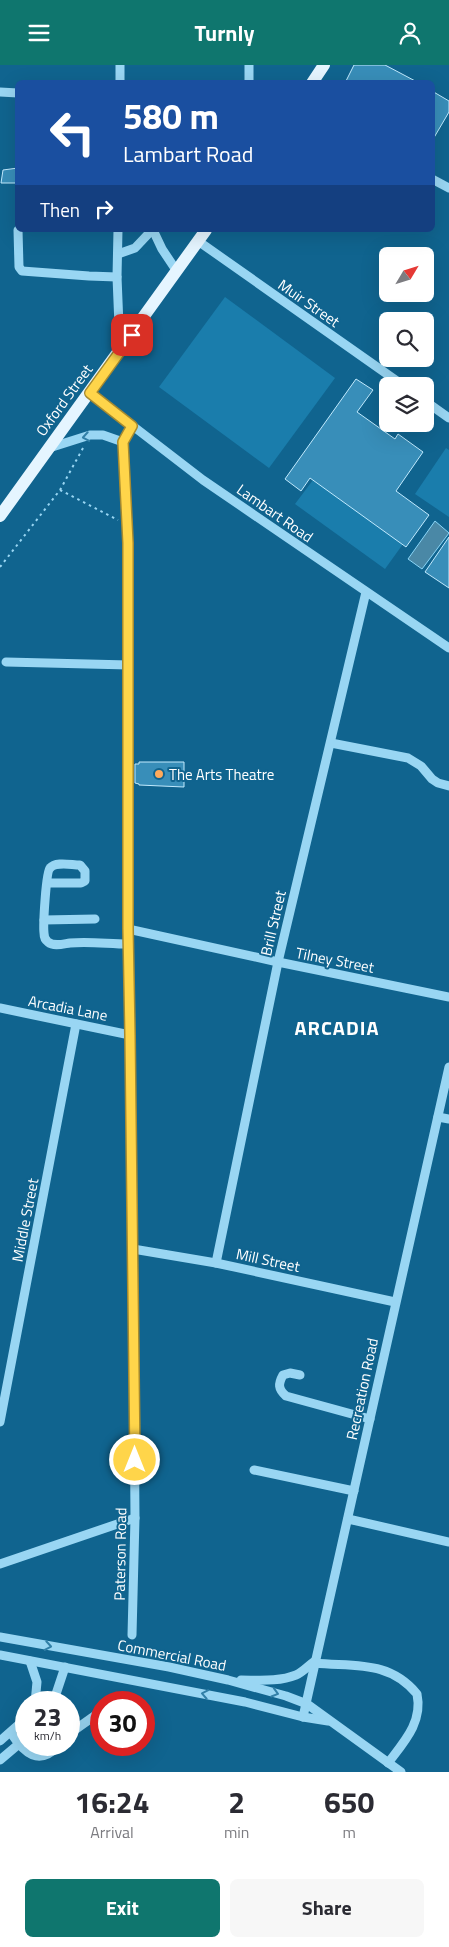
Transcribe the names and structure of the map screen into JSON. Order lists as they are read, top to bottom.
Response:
{
  "streets": {
    "main road": ["Oxford Street"],
    "street": [
      "Muir Street",
      "Lambart Road",
      "Brill Street",
      "Tilney Street",
      "Arcadia Lane",
      "Middle Street",
      "Mill Street",
      "Recreation Road",
      "Paterson Road",
      "Commercial Road"
    ]
  },
  "crossings": [
    ["Muir Street", "Oxford Street"],
    ["Oxford Street", "Lambart Road"],
    ["Lambart Road", "Brill Street"],
    ["Brill Street", "Tilney Street"],
    ["Brill Street", "Mill Street"],
    ["Tilney Street", "Paterson Road"],
    ["Arcadia Lane", "Middle Street"],
    ["Arcadia Lane", "Paterson Road"],
    ["Mill Street", "Recreation Road"],
    ["Mill Street", "Paterson Road"],
    ["Recreation Road", "Commercial Road"]
  ],
  "districts": ["ARCADIA"],
  "places": ["The Arts Theatre"],
  "north": "top right",
  "page": {
    "header": "Turnly",
    "turn": ["580 m", "Lambart Road"],
    "then": "Then",
    "speed": "23 km/h",
    "limit": "30",
    "eta": [
      "16:24",
      "Arrival",
      "2",
      "min",
      "650",
      "m"
    ],
    "buttons": ["Exit", "Share"]
  }
}
